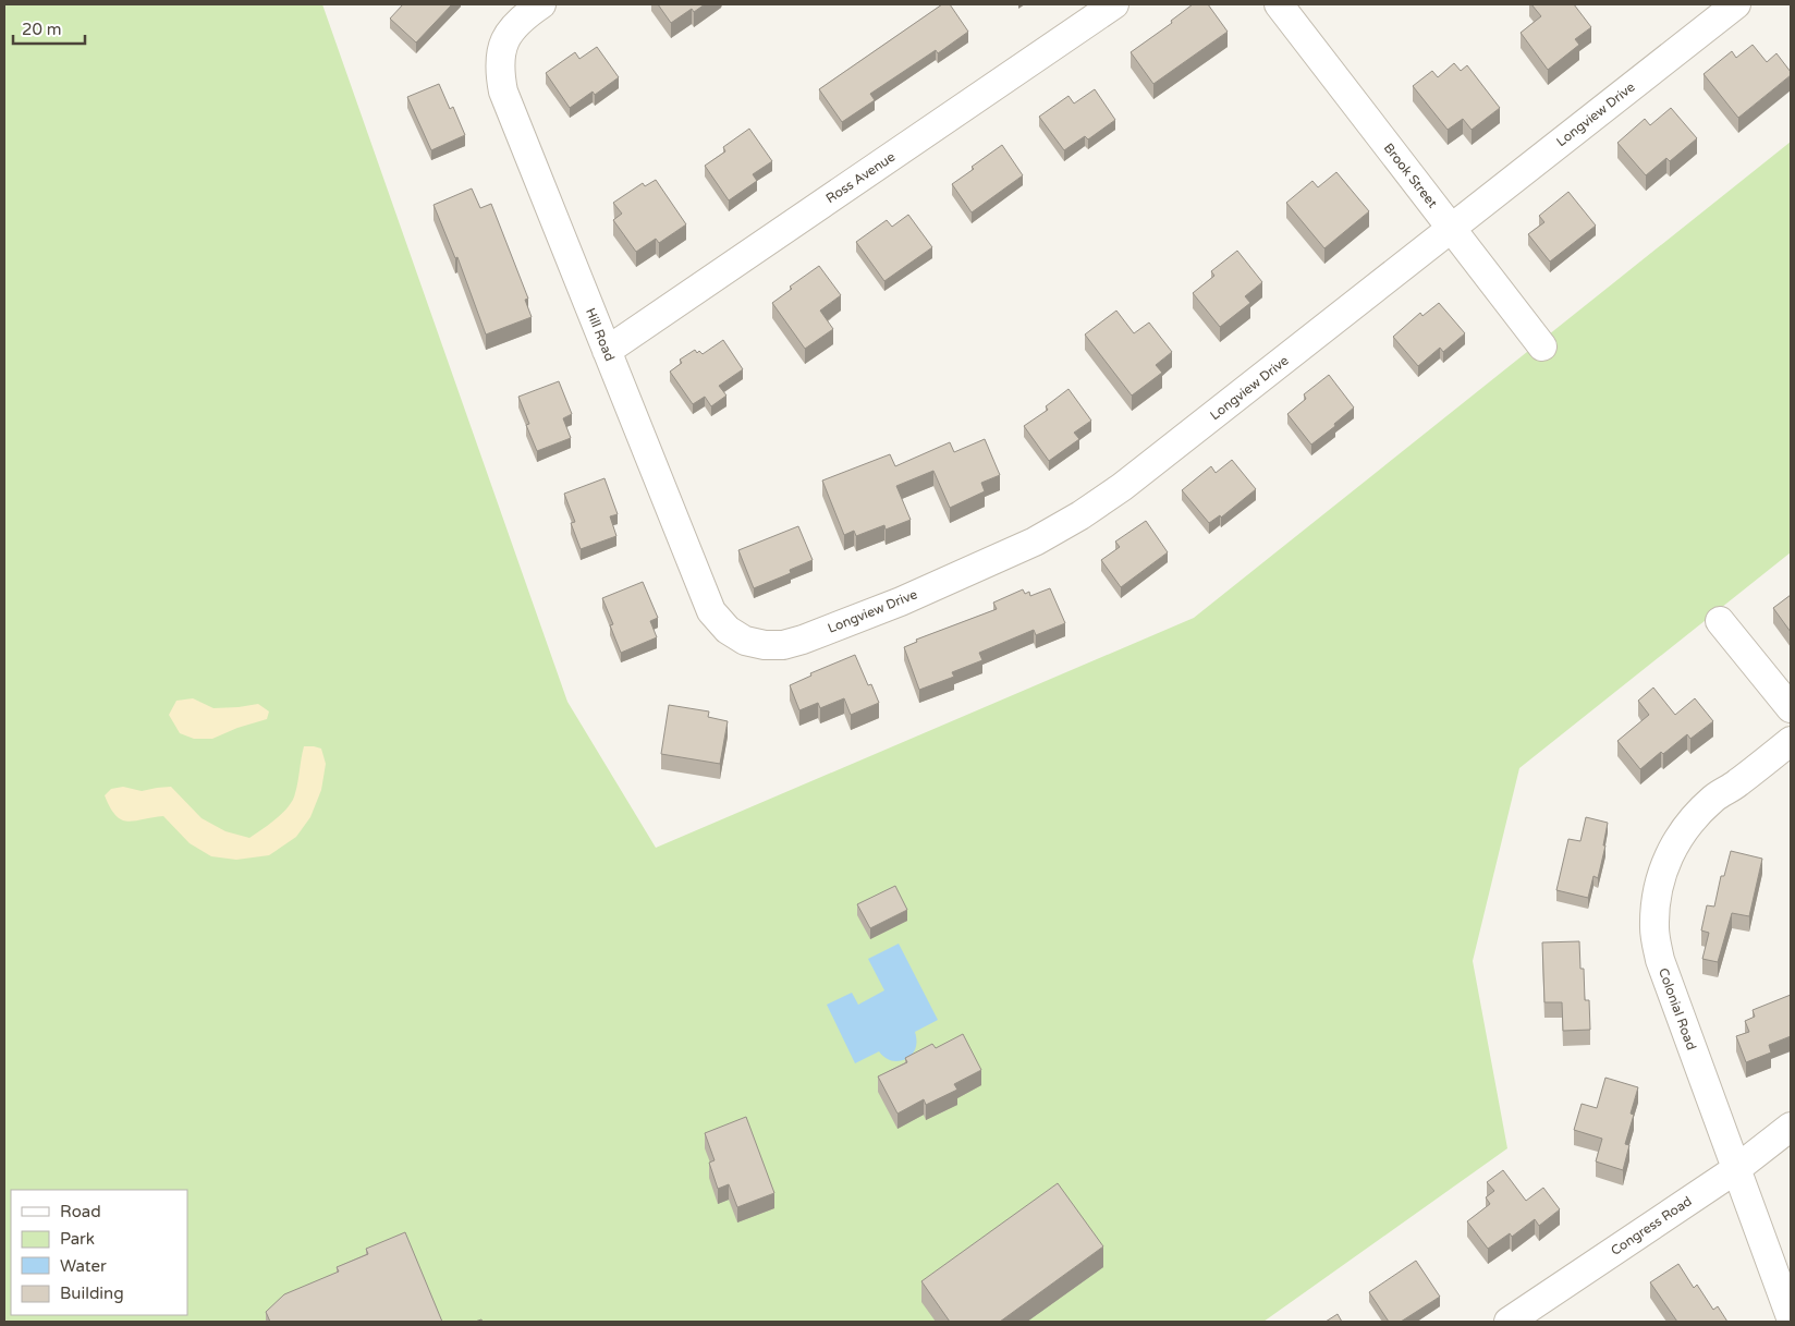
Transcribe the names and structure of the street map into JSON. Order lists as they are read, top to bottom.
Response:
{
  "streets": {
    "street": [
      "Longview Drive",
      "Brook Street",
      "Ross Avenue",
      "Hill Road",
      "Colonial Road",
      "Congress Road"
    ]
  },
  "crossings": [
    ["Longview Drive", "Brook Street"],
    ["Longview Drive", "Hill Road"],
    ["Ross Avenue", "Hill Road"],
    ["Colonial Road", "Congress Road"]
  ],
  "legend": [
    "Road",
    "Park",
    "Water",
    "Building"
  ],
  "scale_bar": "20 m"
}
